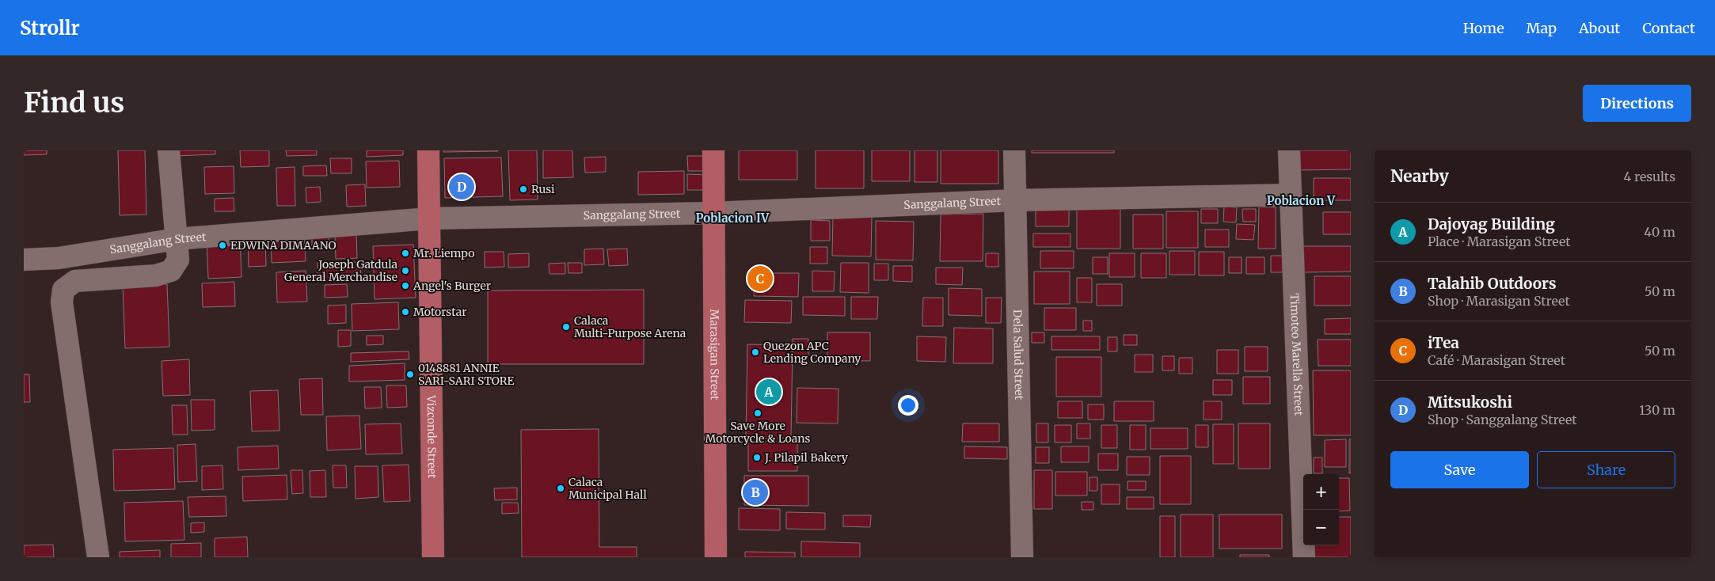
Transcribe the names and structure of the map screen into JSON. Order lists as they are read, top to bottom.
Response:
{
  "streets": {
    "main road": ["Marasigan Street", "Vizconde Street"],
    "street": ["Sanggalang Street", "Dela Salud Street", "Timoteo Marella Street"]
  },
  "crossings": [
    ["Sanggalang Street", "Marasigan Street"],
    ["Sanggalang Street", "Dela Salud Street"],
    ["Sanggalang Street", "Timoteo Marella Street"],
    ["Sanggalang Street", "Vizconde Street"]
  ],
  "districts": ["Poblacion V", "Poblacion IV"],
  "places": [
    "Rusi",
    "EDWINA DIMAANO",
    "Mr. Liempo",
    "Joseph Gatdula General Merchandise",
    "Angel's Burger",
    "Motorstar",
    "Calaca Multi-Purpose Arena",
    "Quezon APC Lending Company",
    "0148881 ANNIE SARI-SARI STORE",
    "Save More Motorcycle & Loans",
    "J. Pilapil Bakery",
    "Calaca Municipal Hall"
  ],
  "page": {
    "header": "Strollr",
    "nav": [
      "Home",
      "Map",
      "About",
      "Contact"
    ],
    "buttons": [
      "Directions",
      ["Save", "Share"]
    ],
    "title": "Find us",
    "heading": ["Nearby", "4 results"],
    "pins": [
      "D",
      "C",
      "A",
      "B"
    ],
    "list": [
      {
        "mark": "A",
        "name": "Dajoyag Building",
        "note": "Place · Marasigan Street",
        "value": "40 m"
      },
      {
        "mark": "B",
        "name": "Talahib Outdoors",
        "note": "Shop · Marasigan Street",
        "value": "50 m"
      },
      {
        "mark": "C",
        "name": "iTea",
        "note": "Café · Marasigan Street",
        "value": "50 m"
      },
      {
        "mark": "D",
        "name": "Mitsukoshi",
        "note": "Shop · Sanggalang Street",
        "value": "130 m"
      }
    ],
    "map_buttons": ["+", "−"]
  }
}
